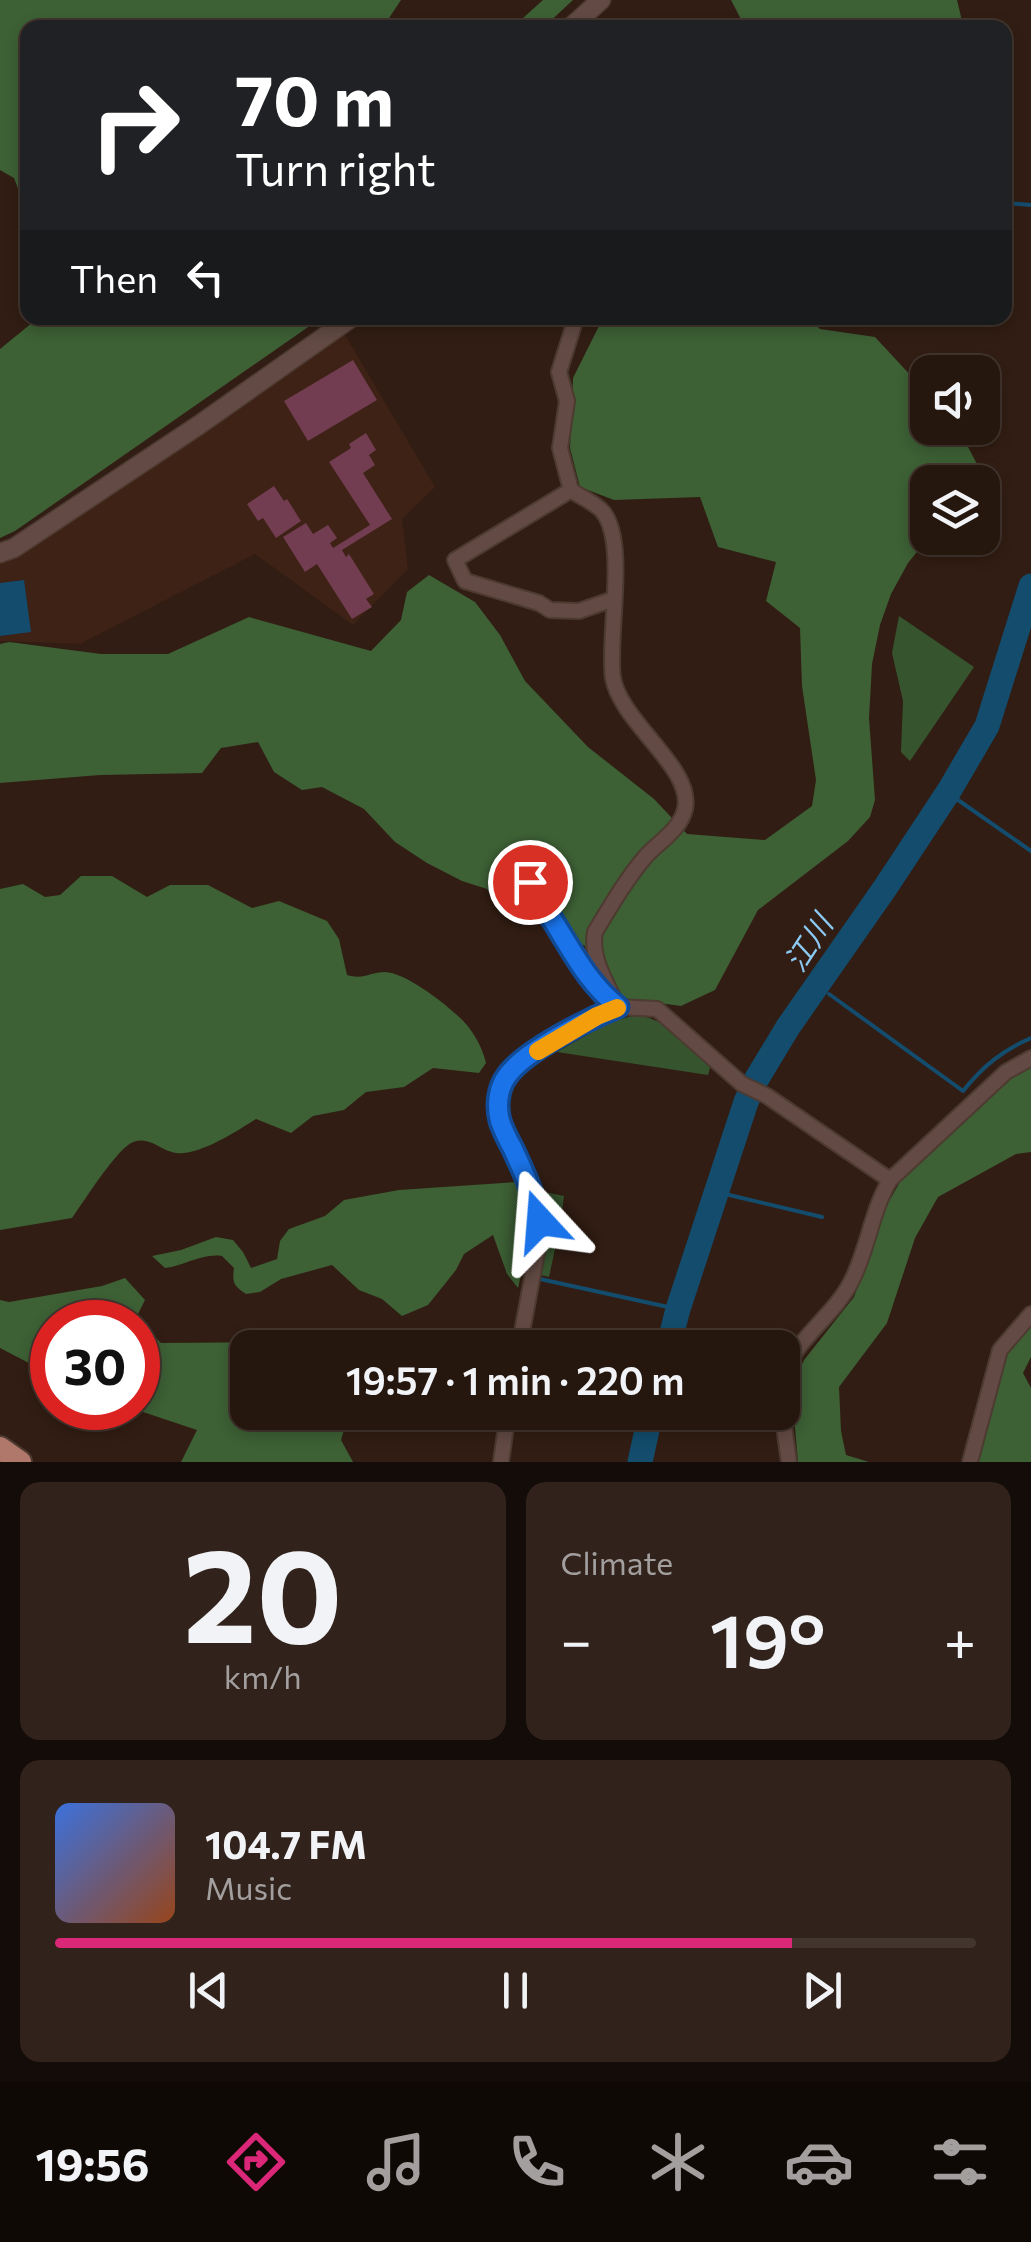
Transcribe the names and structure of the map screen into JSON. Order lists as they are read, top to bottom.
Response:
{
  "water": ["江川"],
  "page": {
    "turn": ["70 m", "Turn right"],
    "then": "Then",
    "limit": "30",
    "trip": "19:57 · 1 min · 220 m",
    "tile": [
      ["20", "km/h"],
      "Climate"
    ],
    "heat": ["−", "19°", "+"],
    "song": ["104.7 FM", "Music"],
    "tabs": "19:56"
  }
}
